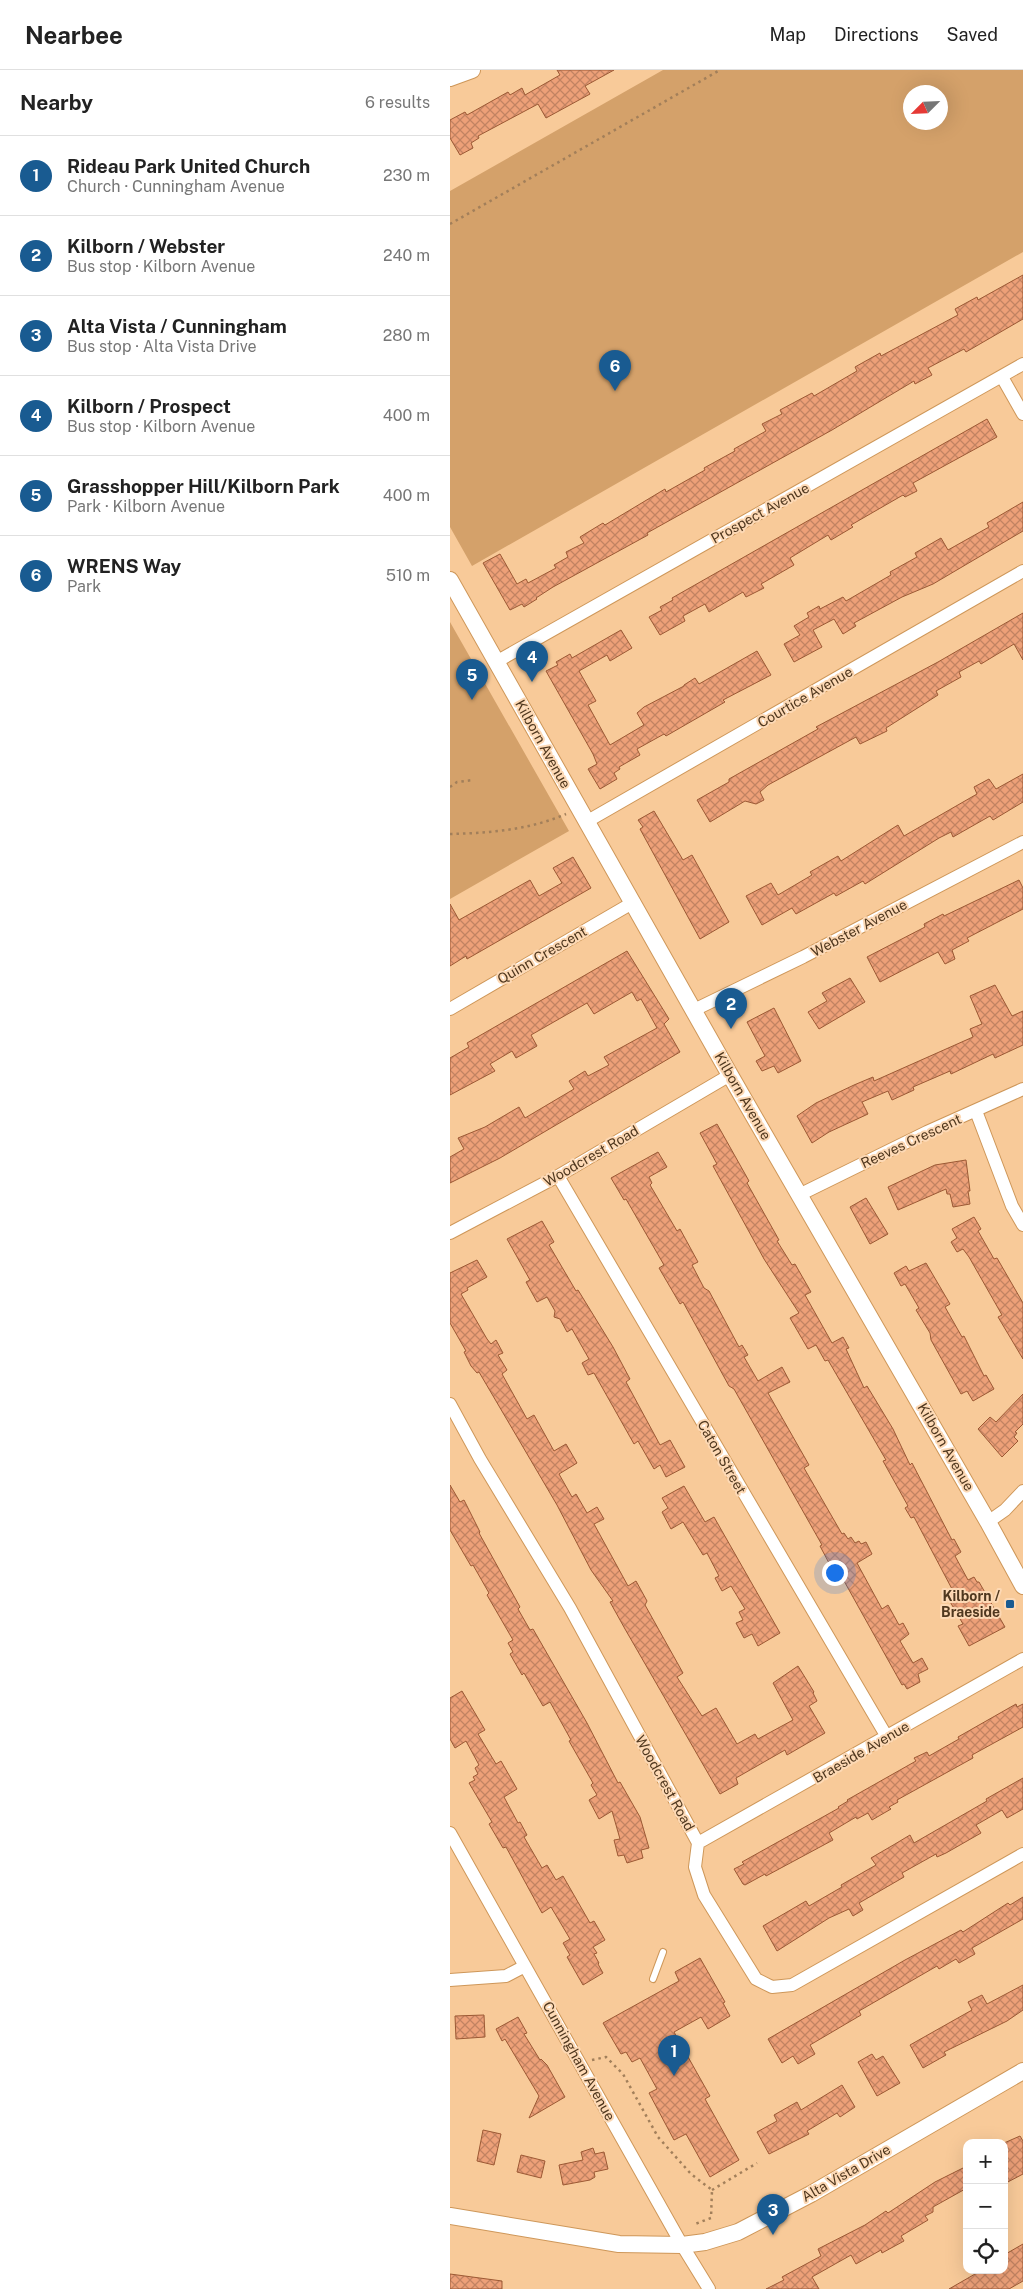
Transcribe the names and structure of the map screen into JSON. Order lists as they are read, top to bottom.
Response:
{
  "streets": {
    "street": [
      "Prospect Avenue",
      "Courtice Avenue",
      "Kilborn Avenue",
      "Webster Avenue",
      "Quinn Crescent",
      "Reeves Crescent",
      "Woodcrest Road",
      "Caton Street",
      "Braeside Avenue",
      "Cunningham Avenue",
      "Alta Vista Drive"
    ]
  },
  "crossings": [
    ["Prospect Avenue", "Kilborn Avenue"],
    ["Courtice Avenue", "Kilborn Avenue"],
    ["Kilborn Avenue", "Webster Avenue"],
    ["Kilborn Avenue", "Quinn Crescent"],
    ["Kilborn Avenue", "Reeves Crescent"],
    ["Kilborn Avenue", "Woodcrest Road"],
    ["Woodcrest Road", "Caton Street"],
    ["Woodcrest Road", "Braeside Avenue"],
    ["Caton Street", "Braeside Avenue"],
    ["Cunningham Avenue", "Alta Vista Drive"]
  ],
  "places": {
    "transit": ["Kilborn / Braeside"]
  },
  "north": "bottom left",
  "page": {
    "header": "Nearbee",
    "nav": ["Map", "Directions", "Saved"],
    "heading": ["Nearby", "6 results"],
    "list": [
      {
        "mark": "1",
        "name": "Rideau Park United Church",
        "note": "Church · Cunningham Avenue",
        "value": "230 m"
      },
      {
        "mark": "2",
        "name": "Kilborn / Webster",
        "note": "Bus stop · Kilborn Avenue",
        "value": "240 m"
      },
      {
        "mark": "3",
        "name": "Alta Vista / Cunningham",
        "note": "Bus stop · Alta Vista Drive",
        "value": "280 m"
      },
      {
        "mark": "4",
        "name": "Kilborn / Prospect",
        "note": "Bus stop · Kilborn Avenue",
        "value": "400 m"
      },
      {
        "mark": "5",
        "name": "Grasshopper Hill/Kilborn Park",
        "note": "Park · Kilborn Avenue",
        "value": "400 m"
      },
      {
        "mark": "6",
        "name": "WRENS Way",
        "note": "Park",
        "value": "510 m"
      }
    ],
    "pins": [
      "6",
      "4",
      "5",
      "2",
      "1",
      "3"
    ],
    "map_buttons": ["+", "−"]
  }
}
